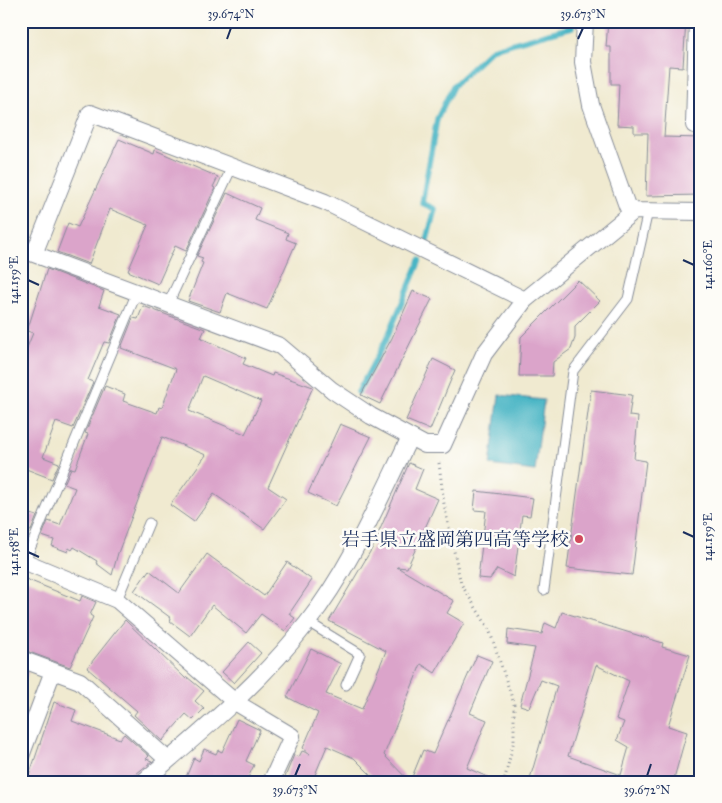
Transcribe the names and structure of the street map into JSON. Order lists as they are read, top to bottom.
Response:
{
  "places": ["岩手県立盛岡第四高等学校"],
  "coordinates": [
    "39.674°N",
    "39.673°N",
    "141.160°E",
    "141.159°E",
    "141.158°E",
    "39.672°N"
  ]
}
